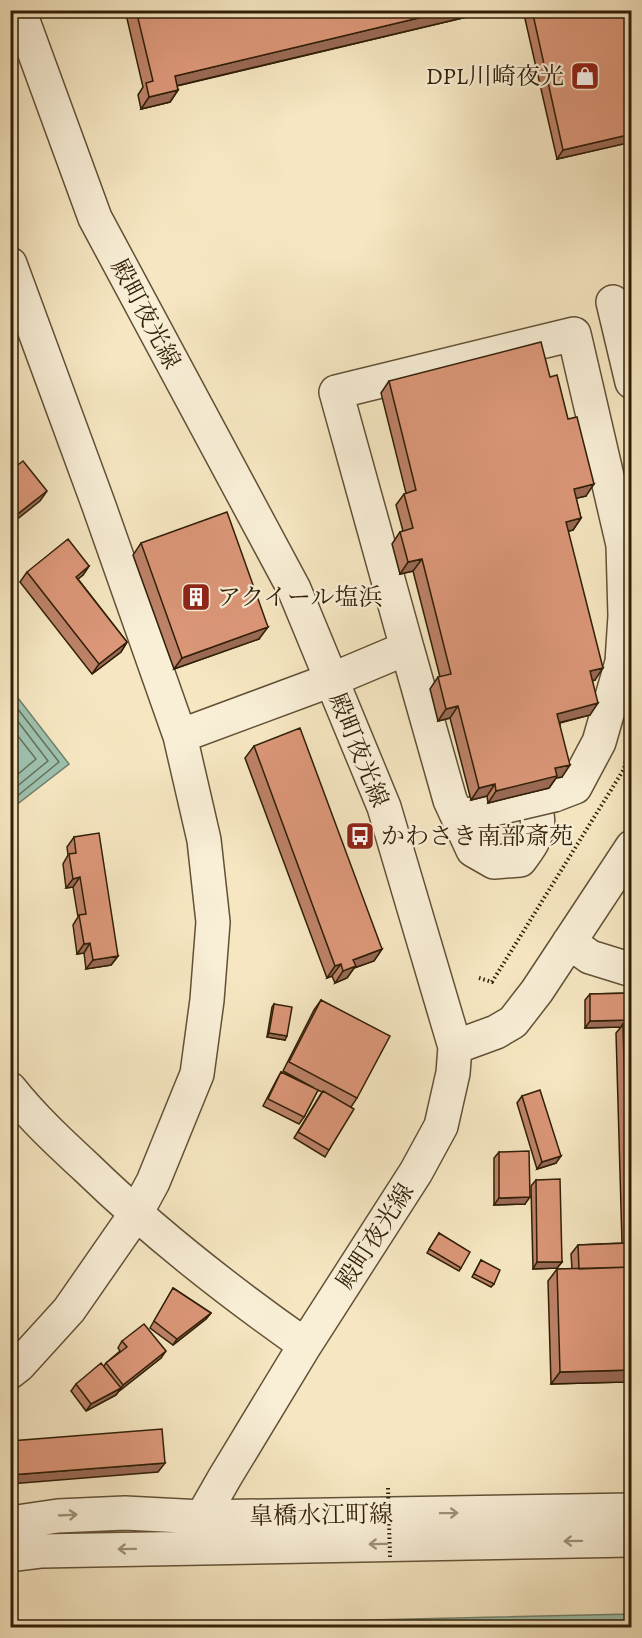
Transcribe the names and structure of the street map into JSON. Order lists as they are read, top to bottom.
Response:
{
  "streets": {
    "street": ["殿町夜光線", "皐橋水江町線"]
  },
  "crossings": [
    ["殿町夜光線", "皐橋水江町線"]
  ],
  "places": {
    "shop": ["DPL川崎夜光"],
    "building": ["アクイール塩浜"],
    "bus stop": ["かわさき南部斎苑"]
  }
}
